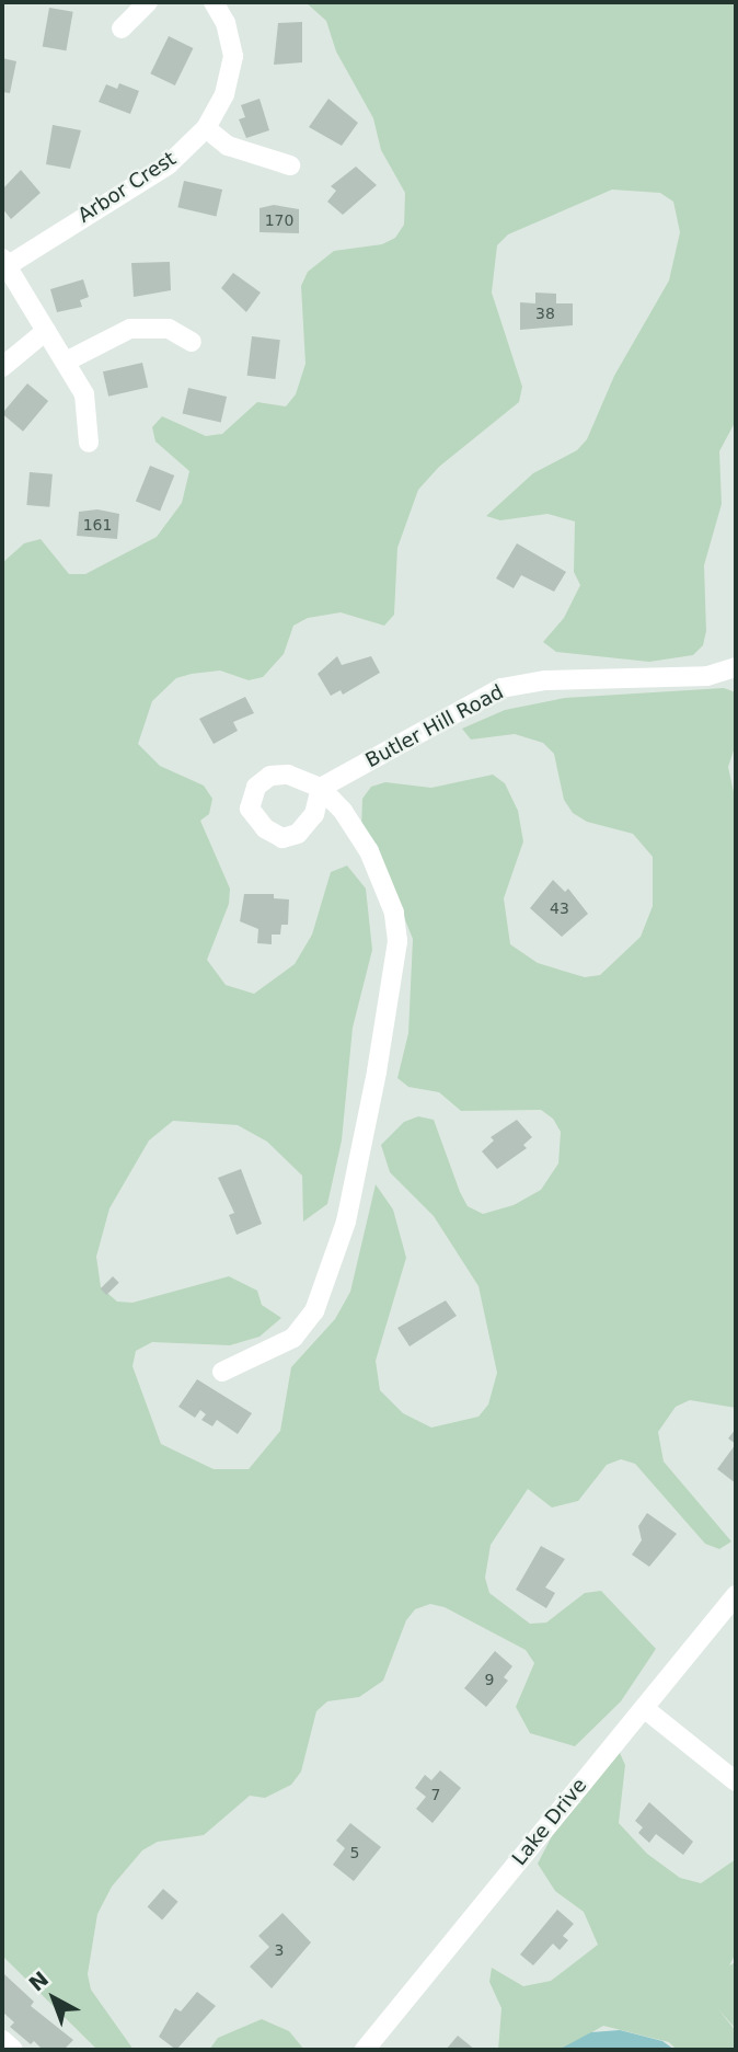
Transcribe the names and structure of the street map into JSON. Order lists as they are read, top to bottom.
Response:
{
  "streets": {
    "street": ["Arbor Crest", "Butler Hill Road", "Lake Drive"]
  },
  "house_numbers": [
    "170",
    "38",
    "161",
    "43",
    "9",
    "7",
    "5",
    "3"
  ],
  "north": "top left"
}
